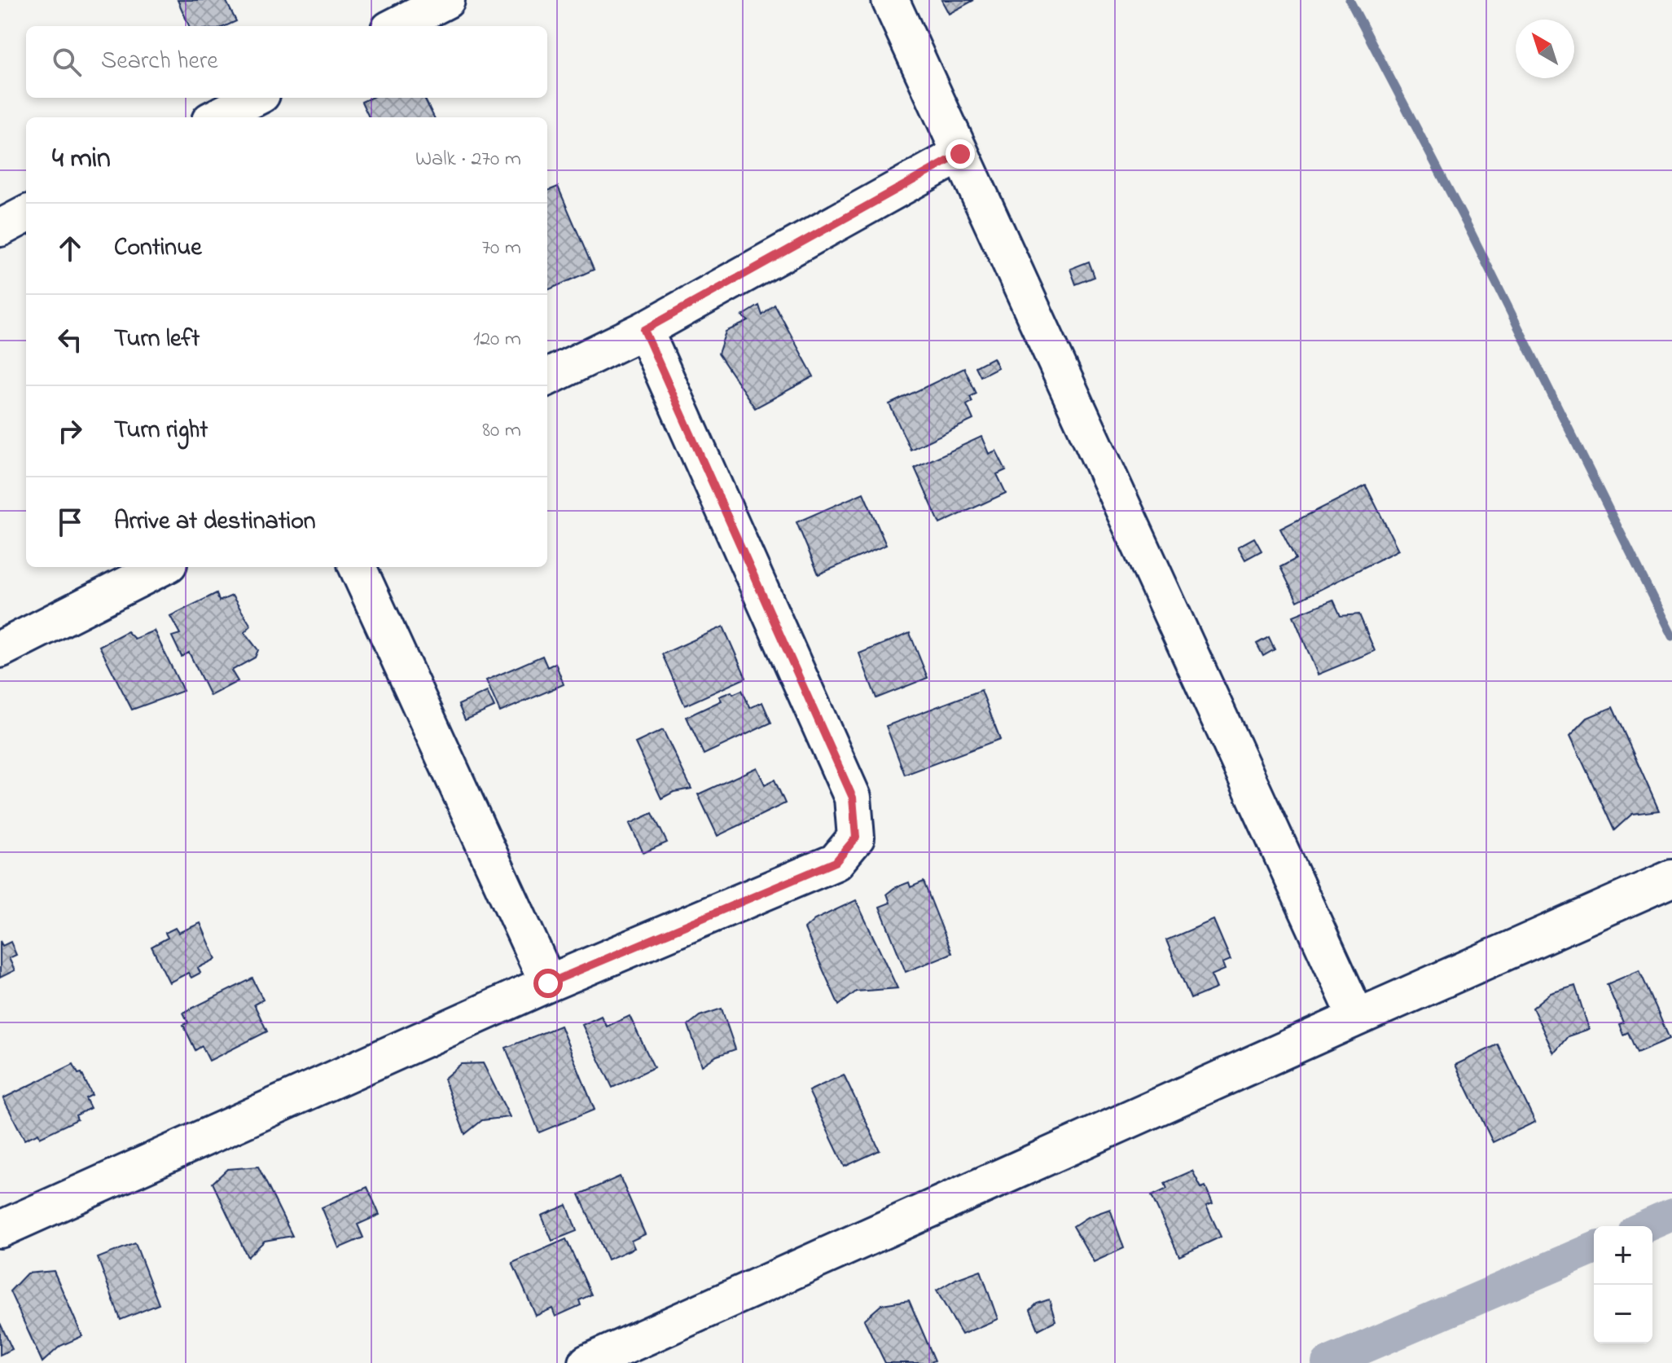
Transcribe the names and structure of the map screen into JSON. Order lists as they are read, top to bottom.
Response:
{
  "north": "top left",
  "page": {
    "search": "Search here",
    "heading": ["4 min", "Walk · 270 m"],
    "list": [
      ["Continue", "70 m"],
      ["Turn left", "120 m"],
      ["Turn right", "80 m"],
      "Arrive at destination"
    ],
    "map_buttons": ["+", "−"]
  }
}
